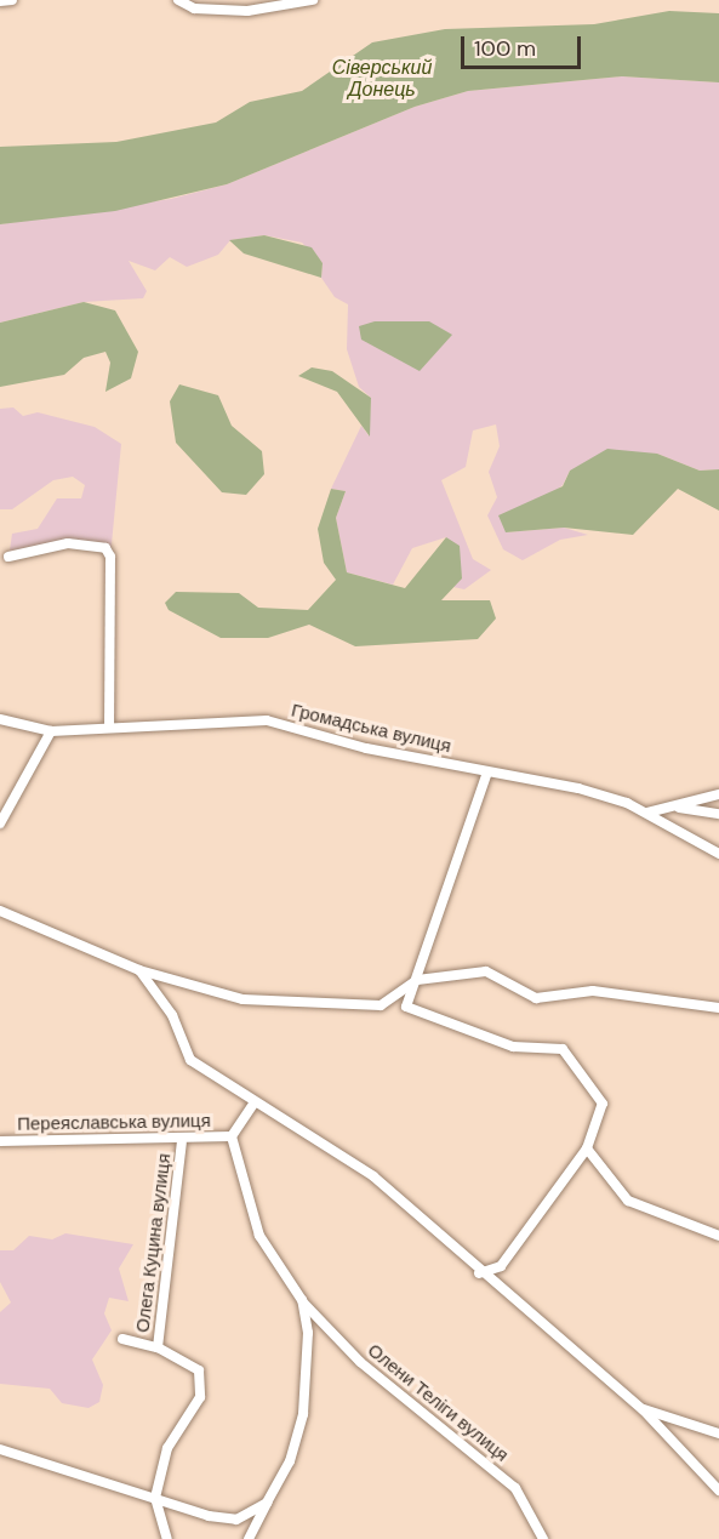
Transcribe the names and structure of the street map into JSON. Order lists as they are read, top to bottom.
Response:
{
  "streets": {
    "street": [
      "Громадська вулиця",
      "Переяславська вулиця",
      "Олега Куцина вулиця",
      "Олени Теліги вулиця"
    ]
  },
  "crossings": [
    ["Переяславська вулиця", "Олега Куцина вулиця"],
    ["Переяславська вулиця", "Олени Теліги вулиця"]
  ],
  "water": ["Сіверський Донець"],
  "scale_bar": "100 m"
}
